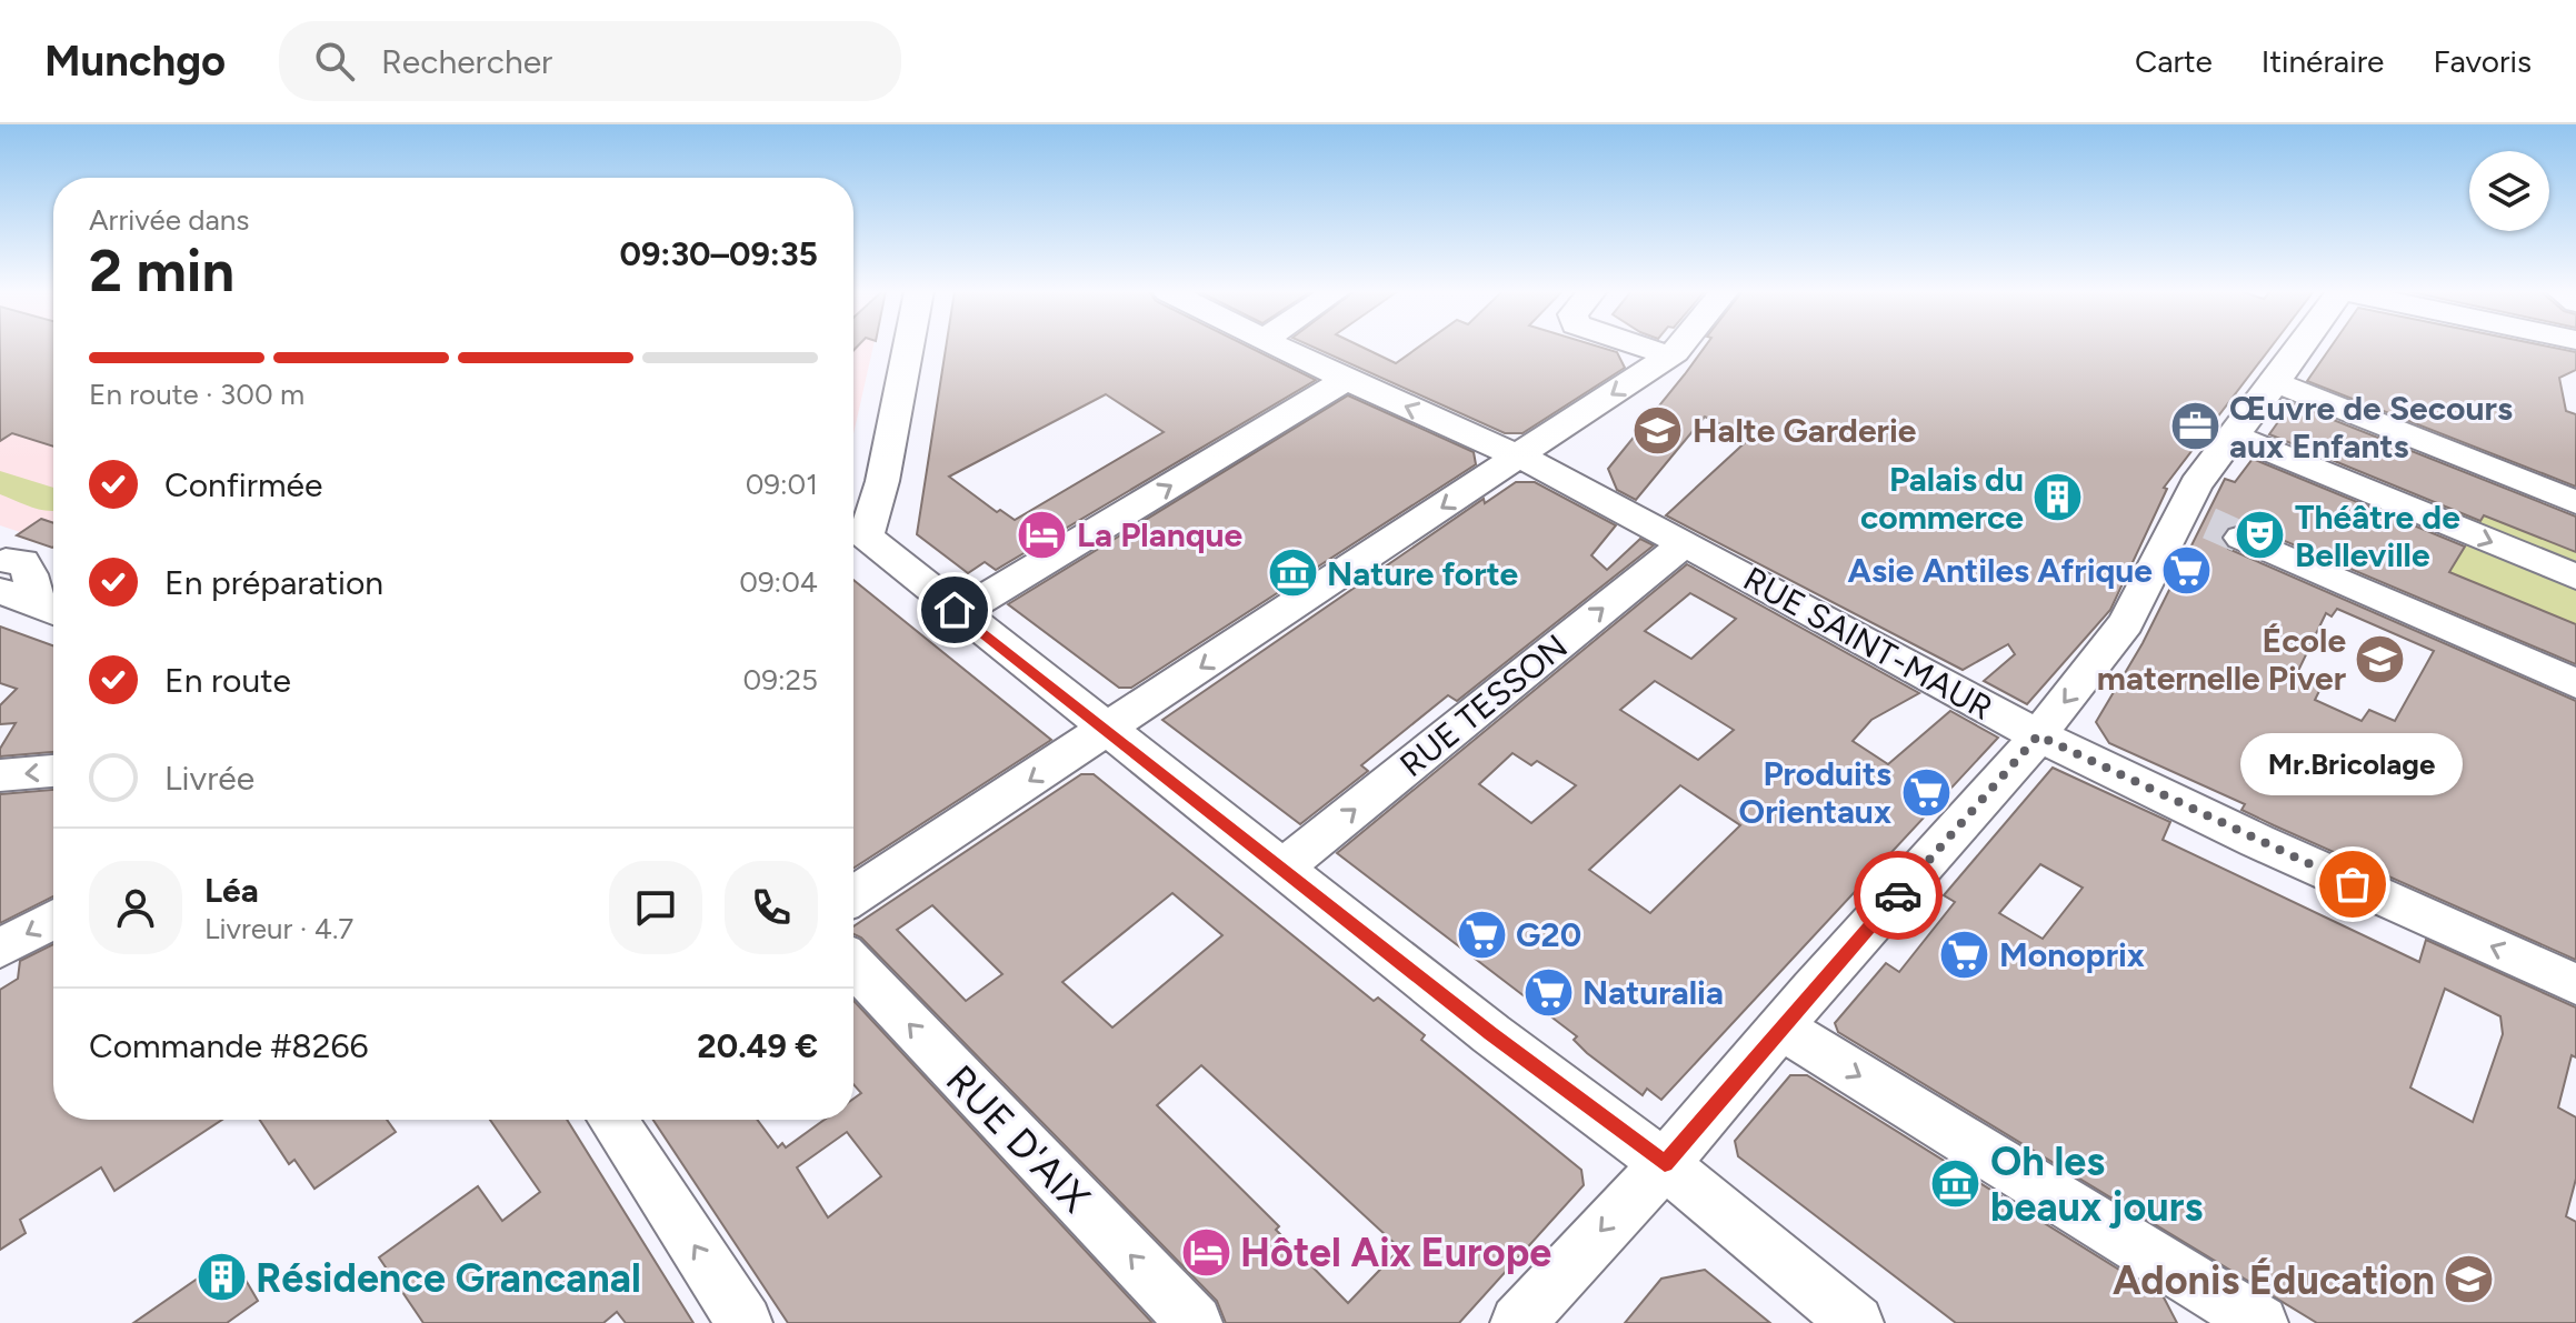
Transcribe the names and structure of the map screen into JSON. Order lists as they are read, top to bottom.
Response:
{
  "streets": {
    "street": ["RUE SAINT-MAUR", "RUE TESSON", "RUE D'AIX"]
  },
  "crossings": [
    ["RUE SAINT-MAUR", "RUE TESSON"]
  ],
  "places": {
    "office": ["Œuvre de Secours aux Enfants"],
    "school or university": ["Halte Garderie", "École maternelle Piver", "Adonis Éducation"],
    "building": ["Palais du commerce", "Résidence Grancanal"],
    "hotel": ["La Planque", "Hôtel Aix Europe"],
    "theatre": ["Théâtre de Belleville"],
    "supermarket": [
      "Asie Antiles Afrique",
      "Produits Orientaux",
      "G20",
      "Monoprix",
      "Naturalia"
    ],
    "museum": ["Nature forte", "Oh les beaux jours"],
    "other": ["Mr.Bricolage"]
  },
  "page": {
    "header": "Munchgo",
    "search": "Rechercher",
    "nav": ["Carte", "Itinéraire", "Favoris"],
    "heading": ["2 min", "Arrivée dans", "09:30–09:35"],
    "panel": [
      "Léa",
      "Livreur · 4.7",
      "Commande #8266",
      "20.49 €"
    ],
    "bar": "En route · 300 m",
    "list": [
      ["Confirmée", "09:01"],
      ["En préparation", "09:04"],
      ["En route", "09:25"],
      "Livrée"
    ],
    "bubble": "Mr.Bricolage"
  }
}
